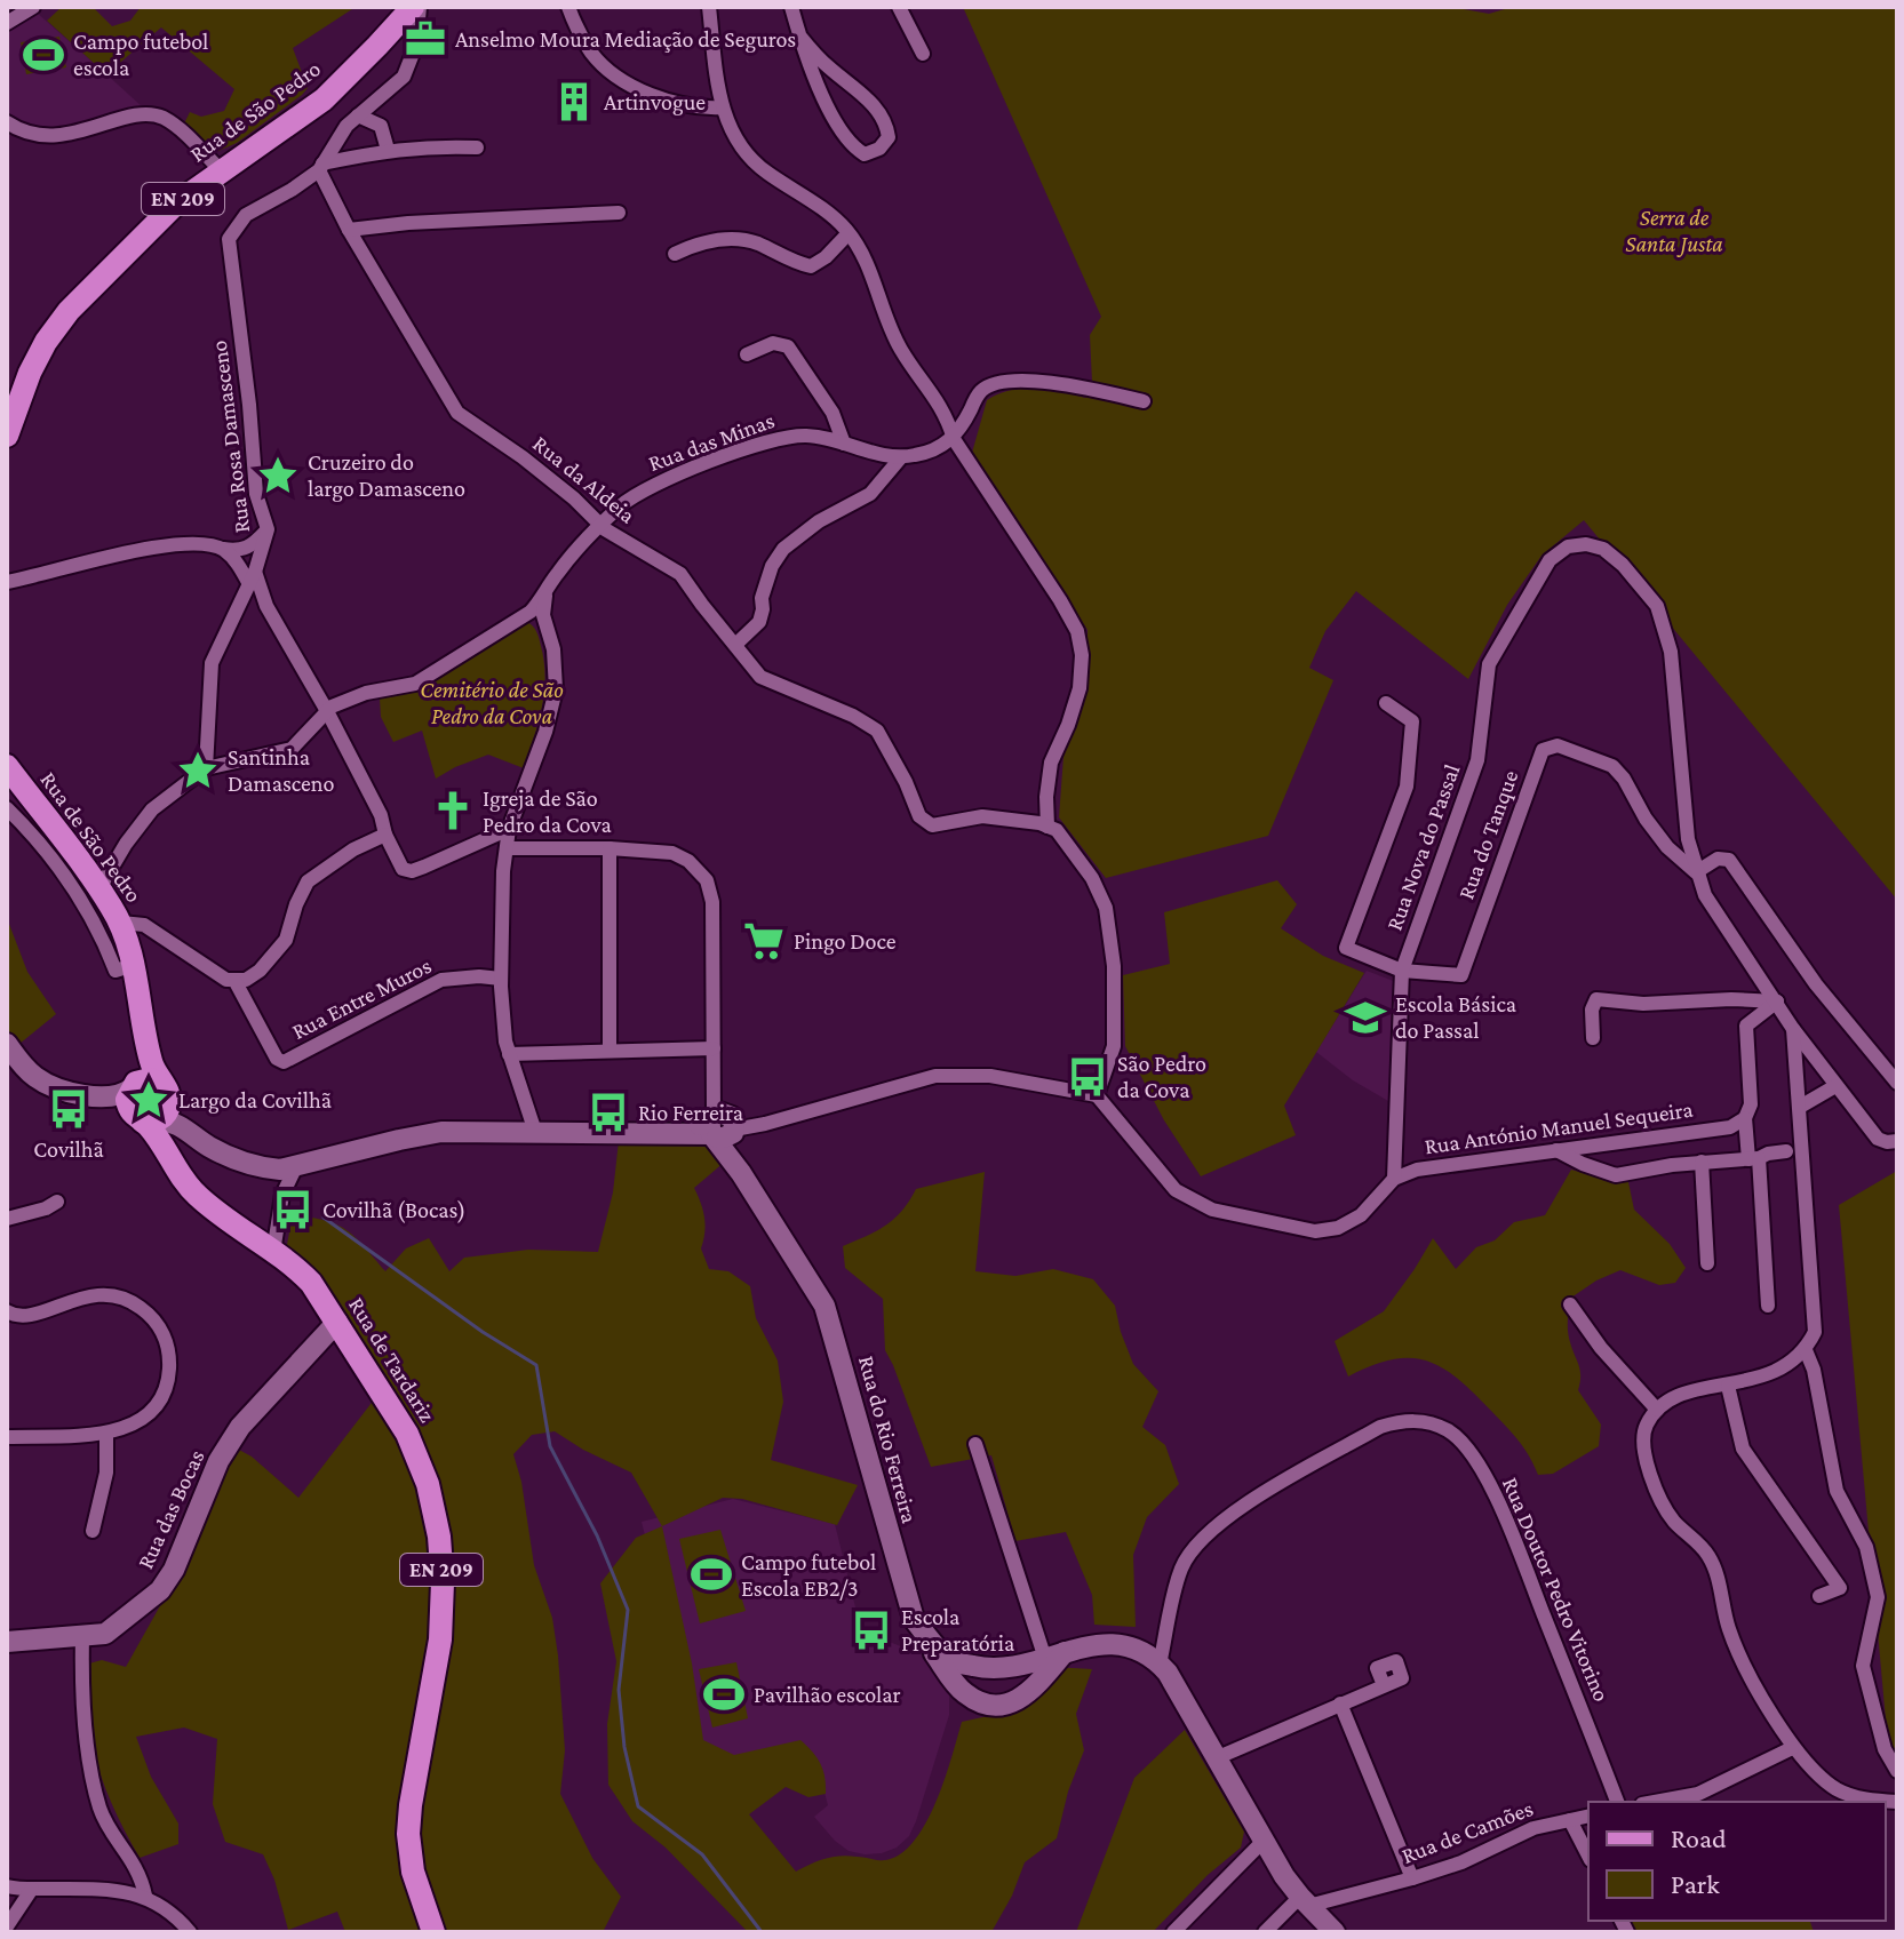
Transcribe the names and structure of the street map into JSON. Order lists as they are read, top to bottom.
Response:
{
  "streets": {
    "main road": ["Rua de São Pedro", "EN 209", "Rua de Tardariz"],
    "street": [
      "Rua Rosa Damasceno",
      "Rua das Minas",
      "Rua da Aldeia",
      "Rua do Tanque",
      "Rua Nova do Passal",
      "Rua Entre Muros",
      "Rua António Manuel Sequeira",
      "Rua do Rio Ferreira",
      "Rua das Bocas",
      "Rua Doutor Pedro Vitorino",
      "Rua de Camões"
    ]
  },
  "crossings": [
    ["Rua de São Pedro", "EN 209"],
    ["Rua de São Pedro", "Rua Rosa Damasceno"],
    ["Rua de São Pedro", "Rua de Tardariz"],
    ["EN 209", "Rua de Tardariz"],
    ["Rua Rosa Damasceno", "Rua da Aldeia"],
    ["Rua das Minas", "Rua da Aldeia"],
    ["Rua do Tanque", "Rua Nova do Passal"],
    ["Rua Nova do Passal", "Rua António Manuel Sequeira"],
    ["Rua de Tardariz", "Rua das Bocas"],
    ["Rua do Rio Ferreira", "Rua Doutor Pedro Vitorino"]
  ],
  "parks": ["Serra de Santa Justa", "Cemitério de São Pedro da Cova"],
  "places": {
    "office": ["Anselmo Moura Mediação de Seguros"],
    "sports": ["Campo futebol escola", "Campo futebol Escola EB2/3", "Pavilhão escolar"],
    "building": ["Artinvogue"],
    "place": ["Cruzeiro do largo Damasceno", "Santinha Damasceno", "Largo da Covilhã"],
    "church": ["Igreja de São Pedro da Cova"],
    "supermarket": ["Pingo Doce"],
    "school or university": ["Escola Básica do Passal"],
    "bus stop": [
      "São Pedro da Cova",
      "Covilhã",
      "Rio Ferreira",
      "Covilhã (Bocas)",
      "Escola Preparatória"
    ]
  },
  "legend": ["Road", "Park"]
}
